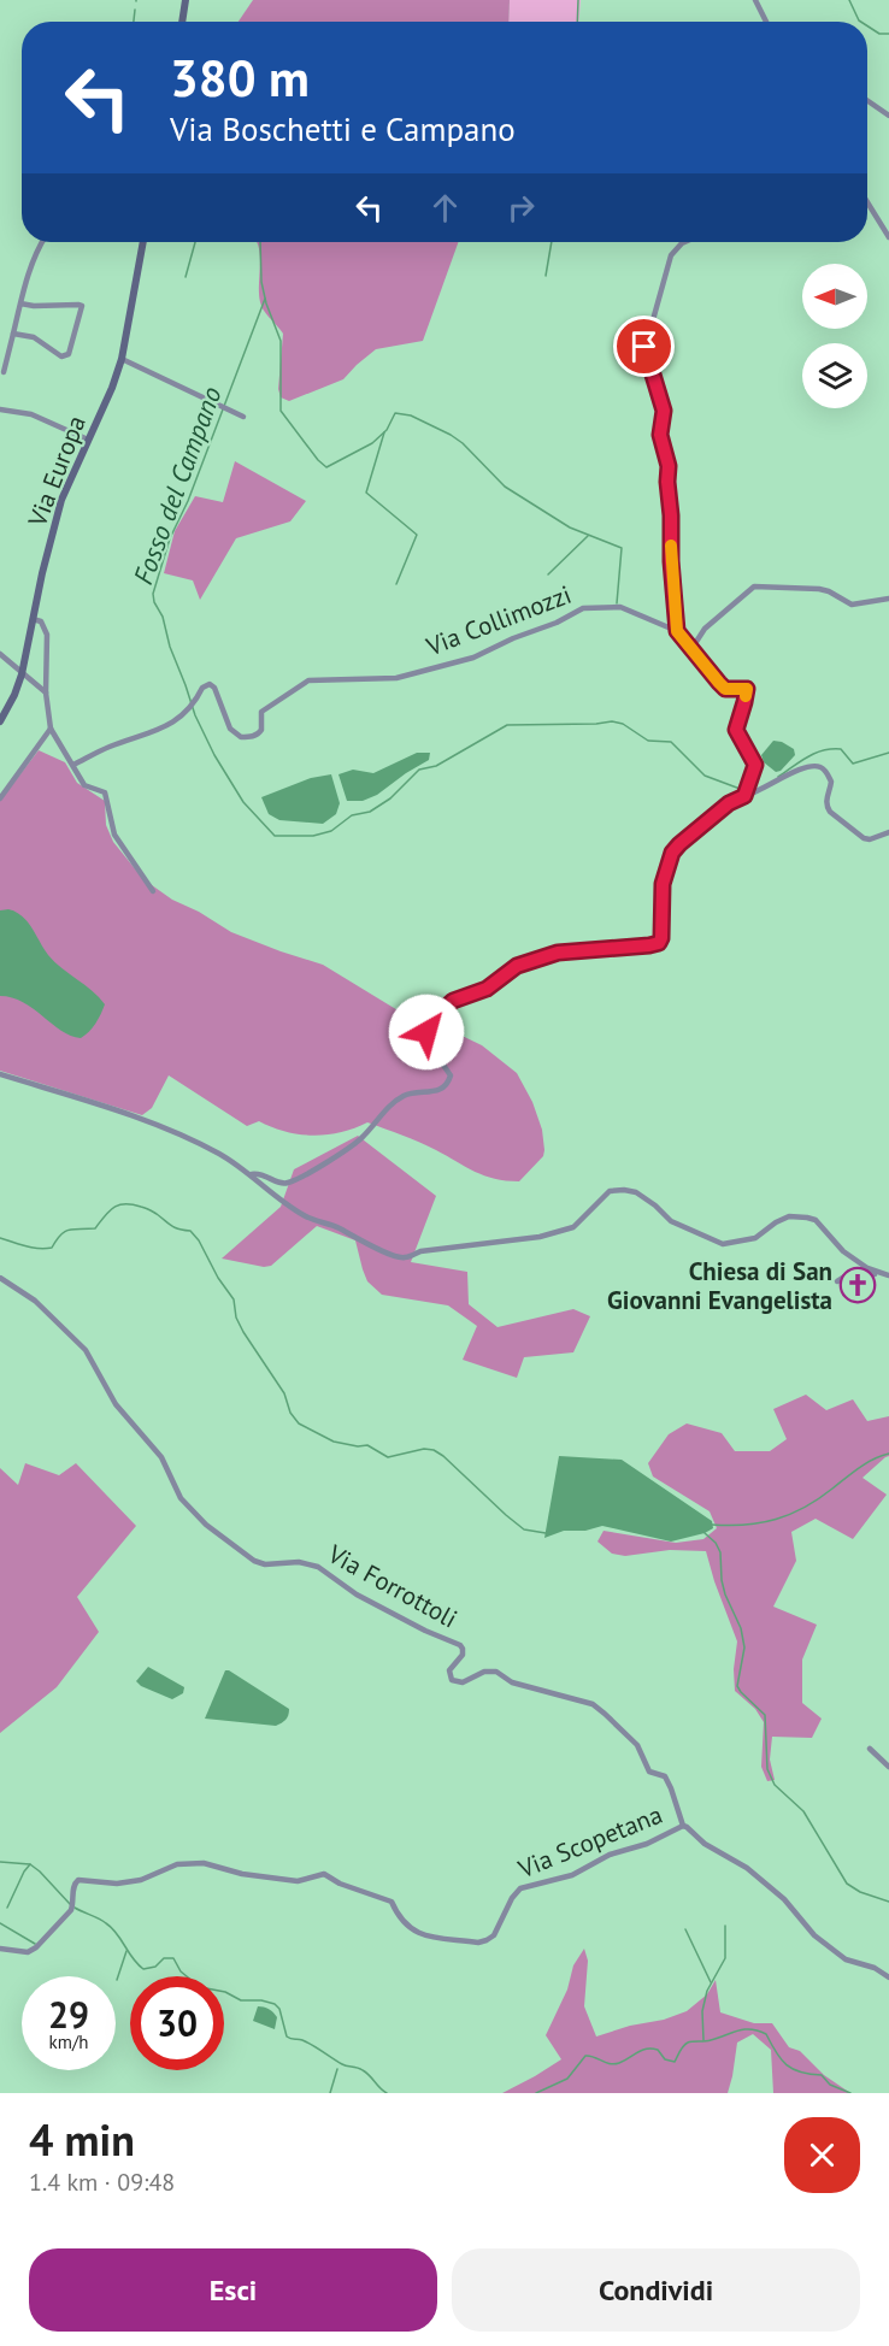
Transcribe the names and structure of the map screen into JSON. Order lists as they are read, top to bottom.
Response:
{
  "streets": {
    "main road": ["Via Europa"],
    "street": ["Via Collimozzi", "Via Forrottoli", "Via Scopetana"]
  },
  "crossings": [
    ["Via Forrottoli", "Via Scopetana"]
  ],
  "water": ["Fosso del Campano"],
  "places": {
    "church": ["Chiesa di San Giovanni Evangelista"]
  },
  "north": "left",
  "page": {
    "turn": ["380 m", "Via Boschetti e Campano"],
    "speed": "29 km/h",
    "limit": "30",
    "heading": ["4 min", "1.4 km · 09:48"],
    "buttons": ["Esci", "Condividi"]
  }
}
